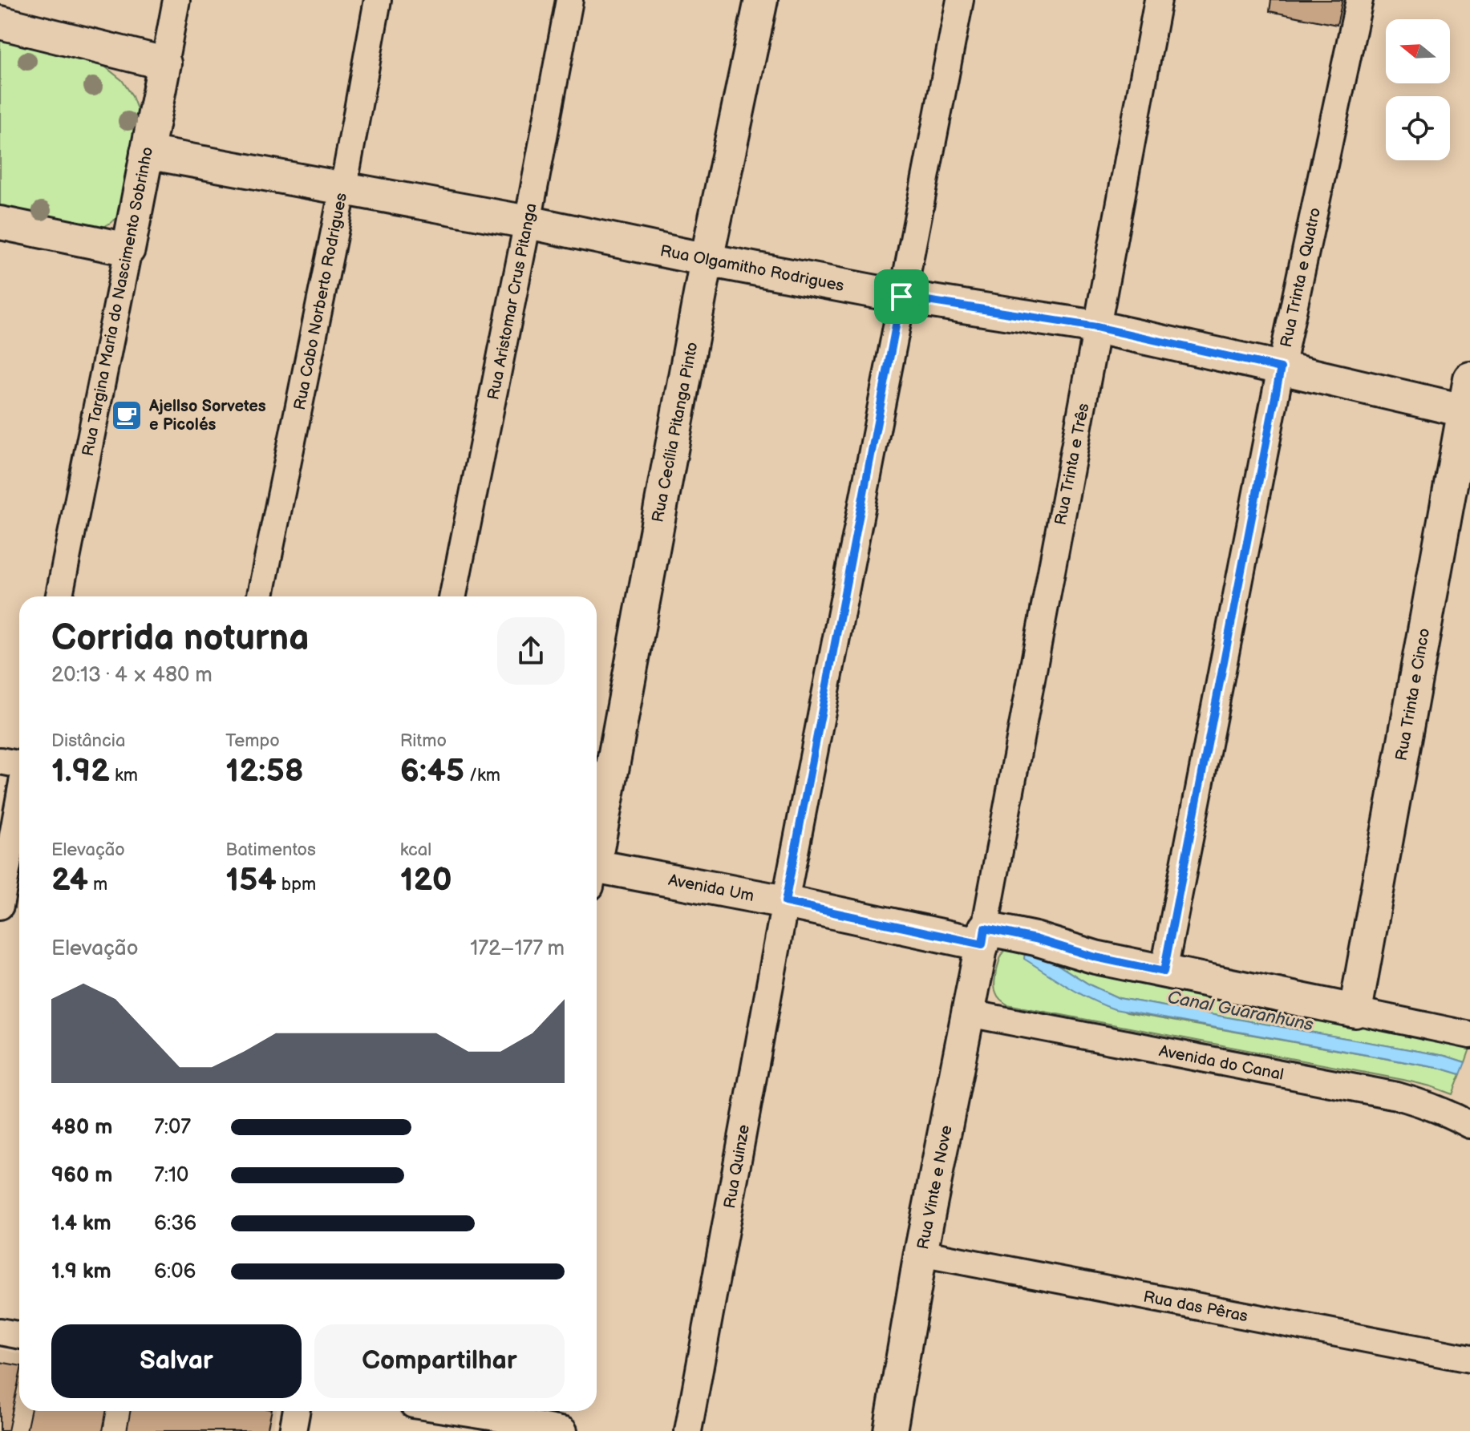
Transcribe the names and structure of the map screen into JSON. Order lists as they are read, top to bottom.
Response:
{
  "streets": {
    "street": [
      "Rua Olgamitho Rodrigues",
      "Rua Trinta e Quatro",
      "Rua Targina Maria do Nascimento Sobrinho",
      "Rua Cabo Norberto Rodrigues",
      "Rua Aristomar Crus Pitanga",
      "Rua Cecília Pitanga Pinto",
      "Rua Trinta e Três",
      "Rua Trinta e Cinco",
      "Avenida Um",
      "Avenida do Canal",
      "Rua Quinze",
      "Rua Vinte e Nove",
      "Rua das Pêras"
    ]
  },
  "crossings": [
    ["Rua Olgamitho Rodrigues", "Rua Trinta e Quatro"],
    ["Rua Olgamitho Rodrigues", "Rua Targina Maria do Nascimento Sobrinho"],
    ["Rua Olgamitho Rodrigues", "Rua Cabo Norberto Rodrigues"],
    ["Rua Olgamitho Rodrigues", "Rua Aristomar Crus Pitanga"],
    ["Rua Olgamitho Rodrigues", "Rua Cecília Pitanga Pinto"],
    ["Rua Olgamitho Rodrigues", "Rua Trinta e Três"],
    ["Rua Olgamitho Rodrigues", "Rua Trinta e Cinco"],
    ["Rua Olgamitho Rodrigues", "Rua Quinze"],
    ["Rua Trinta e Três", "Avenida Um"],
    ["Rua Trinta e Três", "Rua Vinte e Nove"],
    ["Avenida Um", "Rua Quinze"],
    ["Avenida Um", "Rua Vinte e Nove"],
    ["Avenida do Canal", "Rua Vinte e Nove"],
    ["Rua Vinte e Nove", "Rua das Pêras"]
  ],
  "water": ["Canal Guaranhuns"],
  "places": {
    "cafe": ["Ajellso Sorvetes e Picolés"]
  },
  "north": "left",
  "page": {
    "heading": ["Corrida noturna", "20:13 · 4 × 480 m"],
    "stats": [
      ["Distância", "1.92 km"],
      ["Tempo", "12:58"],
      ["Ritmo", "6:45 /km"],
      ["Elevação", "24 m"],
      ["Batimentos", "154 bpm"],
      ["kcal", "120"]
    ],
    "chart": ["Elevação", "172–177 m"],
    "list": [
      {
        "name": "480 m",
        "note": "7:07"
      },
      {
        "name": "960 m",
        "note": "7:10"
      },
      {
        "name": "1.4 km",
        "note": "6:36"
      },
      {
        "name": "1.9 km",
        "note": "6:06"
      }
    ],
    "buttons": ["Salvar", "Compartilhar"]
  }
}
